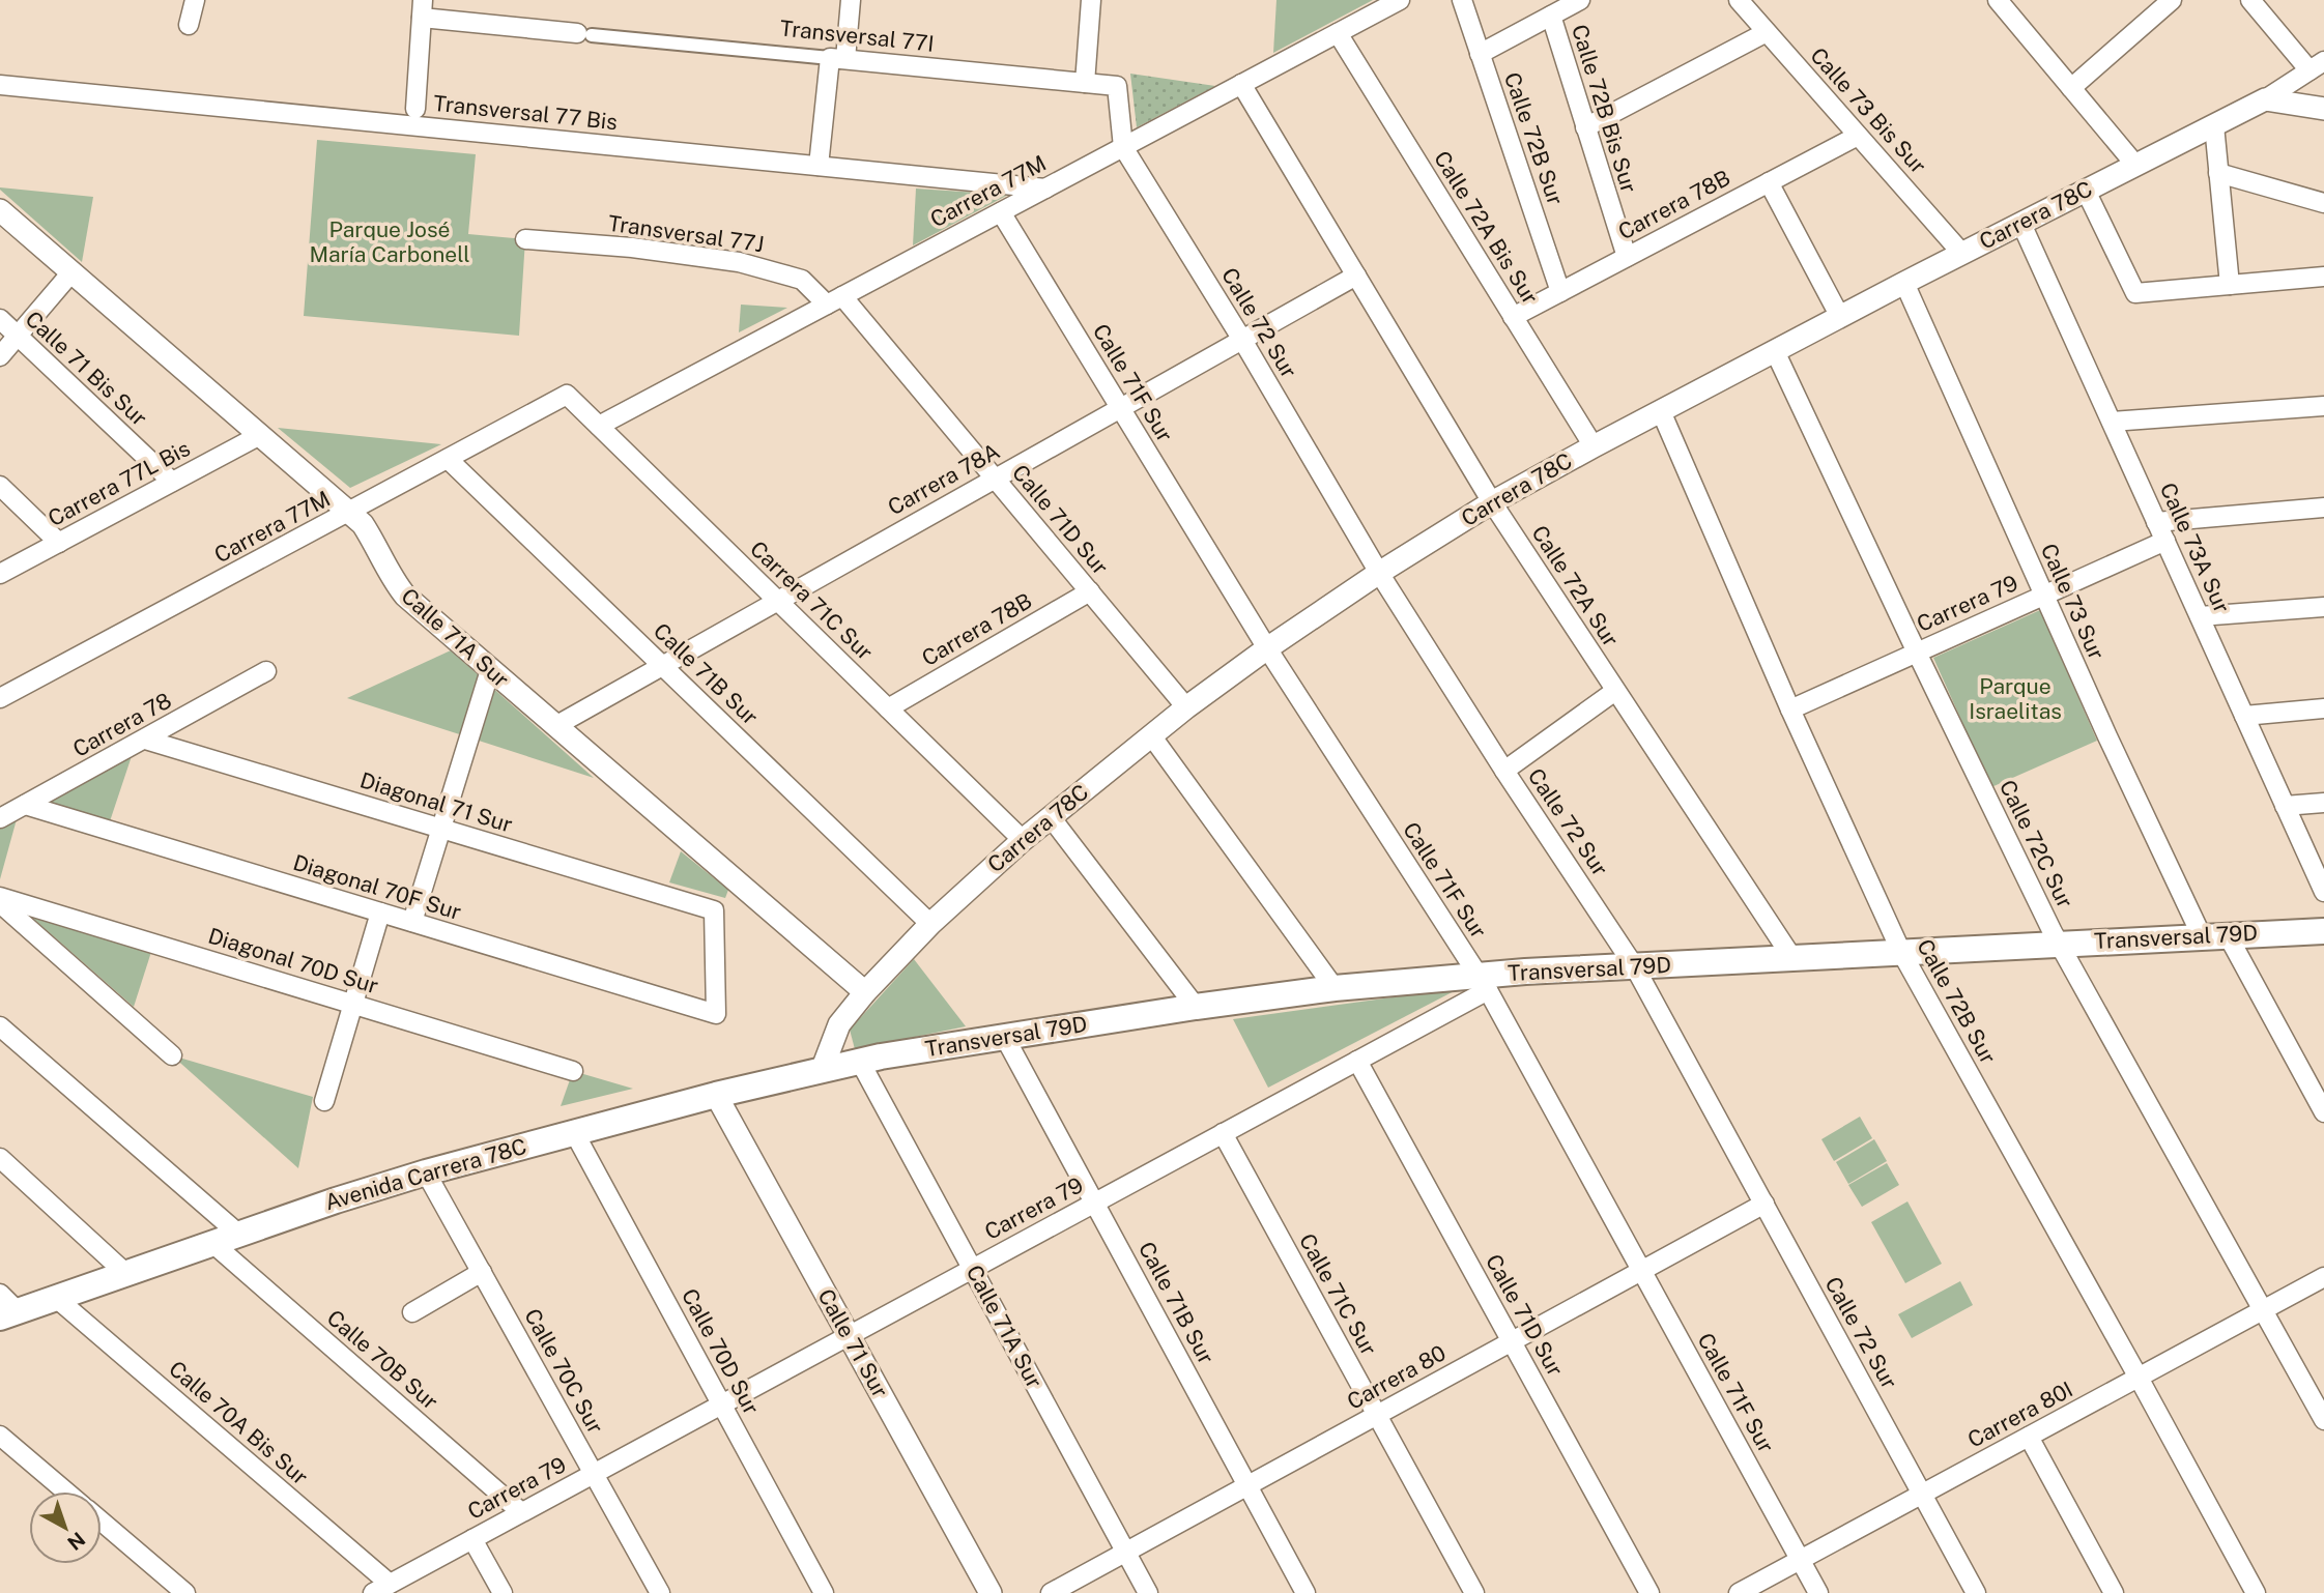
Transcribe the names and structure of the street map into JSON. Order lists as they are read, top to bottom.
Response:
{
  "streets": {
    "main road": ["Transversal 79D", "Avenida Carrera 78C"],
    "street": [
      "Transversal 77I",
      "Calle 72B Bis Sur",
      "Calle 73 Bis Sur",
      "Transversal 77 Bis",
      "Calle 72B Sur",
      "Carrera 77M",
      "Carrera 78B",
      "Carrera 78C",
      "Calle 72A Bis Sur",
      "Transversal 77J",
      "Calle 72 Sur",
      "Calle 71 Bis Sur",
      "Calle 71F Sur",
      "Carrera 78A",
      "Carrera 77L Bis",
      "Calle 71D Sur",
      "Calle 73A Sur",
      "Calle 72A Sur",
      "Carrera 71C Sur",
      "Calle 73 Sur",
      "Carrera 79",
      "Calle 71A Sur",
      "Calle 71B Sur",
      "Carrera 78",
      "Diagonal 71 Sur",
      "Calle 72C Sur",
      "Diagonal 70F Sur",
      "Diagonal 70D Sur",
      "Calle 71C Sur",
      "Calle 71 Sur",
      "Calle 70D Sur",
      "Calle 70B Sur",
      "Calle 70C Sur",
      "Carrera 80",
      "Carrera 80I",
      "Calle 70A Bis Sur"
    ]
  },
  "crossings": [
    ["Transversal 77I", "Calle 72 Sur"],
    ["Calle 72B Bis Sur", "Carrera 78B"],
    ["Calle 73 Bis Sur", "Carrera 78B"],
    ["Calle 73 Bis Sur", "Carrera 78C"],
    ["Transversal 77 Bis", "Carrera 77M"],
    ["Calle 72B Sur", "Carrera 78B"],
    ["Calle 72B Sur", "Carrera 78C"],
    ["Calle 72B Sur", "Carrera 79"],
    ["Calle 72B Sur", "Transversal 79D"],
    ["Calle 72B Sur", "Carrera 80I"],
    ["Carrera 77M", "Calle 72A Bis Sur"],
    ["Carrera 77M", "Transversal 77J"],
    ["Carrera 77M", "Calle 72 Sur"],
    ["Carrera 77M", "Calle 71F Sur"],
    ["Carrera 77M", "Calle 71D Sur"],
    ["Carrera 77M", "Calle 72A Sur"],
    ["Carrera 77M", "Carrera 71C Sur"],
    ["Carrera 77M", "Calle 71A Sur"],
    ["Carrera 77M", "Calle 71B Sur"],
    ["Carrera 78B", "Calle 72A Bis Sur"],
    ["Carrera 78B", "Calle 71D Sur"],
    ["Carrera 78B", "Carrera 71C Sur"],
    ["Carrera 78C", "Calle 72A Bis Sur"],
    ["Carrera 78C", "Calle 72 Sur"],
    ["Carrera 78C", "Calle 71F Sur"],
    ["Carrera 78C", "Calle 71D Sur"],
    ["Carrera 78C", "Calle 73A Sur"],
    ["Carrera 78C", "Calle 72A Sur"],
    ["Carrera 78C", "Carrera 71C Sur"],
    ["Carrera 78C", "Calle 73 Sur"],
    ["Carrera 78C", "Calle 71A Sur"],
    ["Carrera 78C", "Calle 71B Sur"],
    ["Carrera 78C", "Calle 72C Sur"],
    ["Carrera 78C", "Avenida Carrera 78C"],
    ["Transversal 77J", "Calle 71D Sur"],
    ["Calle 72 Sur", "Carrera 78A"],
    ["Calle 72 Sur", "Transversal 79D"],
    ["Calle 72 Sur", "Carrera 80"],
    ["Calle 72 Sur", "Carrera 80I"],
    ["Calle 71 Bis Sur", "Carrera 77L Bis"],
    ["Calle 71F Sur", "Carrera 78A"],
    ["Calle 71F Sur", "Carrera 79"],
    ["Calle 71F Sur", "Transversal 79D"],
    ["Calle 71F Sur", "Carrera 80"],
    ["Calle 71F Sur", "Carrera 80I"],
    ["Carrera 78A", "Calle 71D Sur"],
    ["Carrera 78A", "Calle 72A Sur"],
    ["Carrera 78A", "Carrera 71C Sur"],
    ["Carrera 78A", "Calle 71A Sur"],
    ["Carrera 78A", "Calle 71B Sur"],
    ["Carrera 77L Bis", "Calle 71A Sur"],
    ["Calle 71D Sur", "Carrera 79"],
    ["Calle 71D Sur", "Carrera 80"],
    ["Calle 73A Sur", "Carrera 79"],
    ["Calle 72A Sur", "Transversal 79D"],
    ["Calle 73 Sur", "Carrera 79"],
    ["Calle 73 Sur", "Transversal 79D"],
    ["Carrera 79", "Calle 71A Sur"],
    ["Carrera 79", "Calle 71B Sur"],
    ["Carrera 79", "Calle 72C Sur"],
    ["Carrera 79", "Transversal 79D"],
    ["Carrera 79", "Calle 71C Sur"],
    ["Carrera 79", "Calle 71 Sur"],
    ["Carrera 79", "Calle 70D Sur"],
    ["Carrera 79", "Calle 70B Sur"],
    ["Carrera 79", "Calle 70C Sur"],
    ["Carrera 79", "Calle 70A Bis Sur"],
    ["Calle 71A Sur", "Transversal 79D"],
    ["Calle 71A Sur", "Avenida Carrera 78C"],
    ["Calle 71A Sur", "Carrera 80"],
    ["Calle 71B Sur", "Transversal 79D"],
    ["Calle 71B Sur", "Carrera 80"],
    ["Carrera 78", "Diagonal 71 Sur"],
    ["Carrera 78", "Diagonal 70F Sur"],
    ["Diagonal 71 Sur", "Diagonal 70F Sur"],
    ["Calle 72C Sur", "Transversal 79D"],
    ["Calle 72C Sur", "Carrera 80I"],
    ["Transversal 79D", "Avenida Carrera 78C"],
    ["Avenida Carrera 78C", "Calle 71 Sur"],
    ["Avenida Carrera 78C", "Calle 70D Sur"],
    ["Avenida Carrera 78C", "Calle 70B Sur"],
    ["Avenida Carrera 78C", "Calle 70C Sur"],
    ["Avenida Carrera 78C", "Calle 70A Bis Sur"],
    ["Calle 71C Sur", "Carrera 80"]
  ],
  "parks": ["Parque José María Carbonell", "Parque Israelitas"],
  "north": "bottom right"
}
